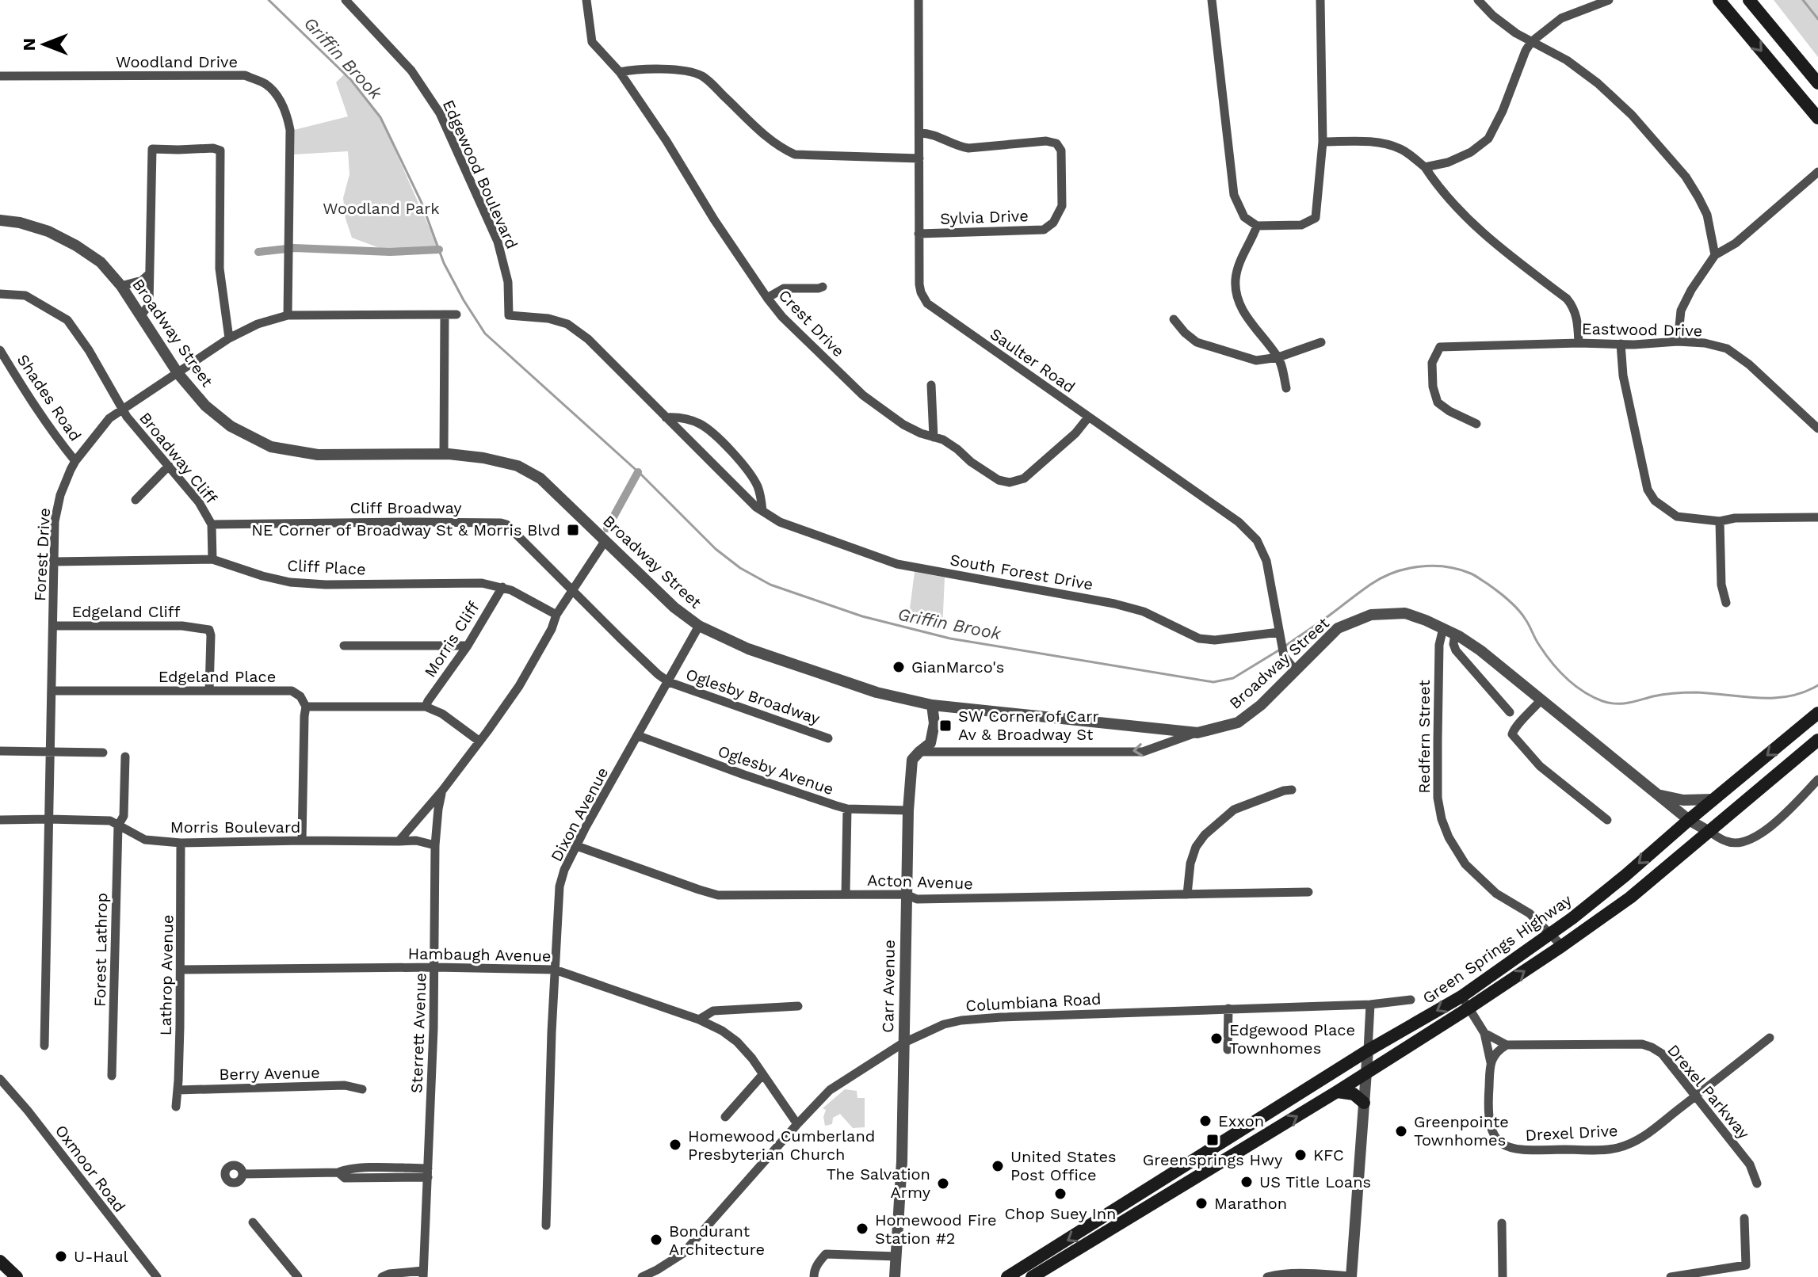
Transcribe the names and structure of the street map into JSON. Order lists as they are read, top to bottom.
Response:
{
  "streets": {
    "main road": ["Green Springs Highway"],
    "street": [
      "Woodland Drive",
      "Edgewood Boulevard",
      "Sylvia Drive",
      "Crest Drive",
      "Eastwood Drive",
      "Broadway Street",
      "Saulter Road",
      "Shades Road",
      "Broadway Cliff",
      "Cliff Broadway",
      "Forest Drive",
      "Cliff Place",
      "South Forest Drive",
      "Edgeland Cliff",
      "Morris Cliff",
      "Edgeland Place",
      "Oglesby Broadway",
      "Redfern Street",
      "Oglesby Avenue",
      "Dixon Avenue",
      "Morris Boulevard",
      "Acton Avenue",
      "Forest Lathrop",
      "Hambaugh Avenue",
      "Lathrop Avenue",
      "Carr Avenue",
      "Columbiana Road",
      "Sterrett Avenue",
      "Berry Avenue",
      "Drexel Parkway",
      "Drexel Drive",
      "Oxmoor Road"
    ]
  },
  "crossings": [
    ["Woodland Drive", "Forest Drive"],
    ["Edgewood Boulevard", "South Forest Drive"],
    ["Sylvia Drive", "Saulter Road"],
    ["Crest Drive", "Saulter Road"],
    ["Broadway Street", "Saulter Road"],
    ["Broadway Street", "Forest Drive"],
    ["Broadway Street", "Redfern Street"],
    ["Broadway Street", "Dixon Avenue"],
    ["Broadway Street", "Green Springs Highway"],
    ["Broadway Street", "Carr Avenue"],
    ["Saulter Road", "South Forest Drive"],
    ["Shades Road", "Forest Drive"],
    ["Broadway Cliff", "Cliff Broadway"],
    ["Broadway Cliff", "Forest Drive"],
    ["Cliff Broadway", "Oglesby Broadway"],
    ["Cliff Broadway", "Dixon Avenue"],
    ["Forest Drive", "Cliff Place"],
    ["Forest Drive", "Edgeland Cliff"],
    ["Forest Drive", "Edgeland Place"],
    ["Forest Drive", "Morris Boulevard"],
    ["Cliff Place", "Morris Cliff"],
    ["Edgeland Cliff", "Edgeland Place"],
    ["Oglesby Broadway", "Dixon Avenue"],
    ["Redfern Street", "Green Springs Highway"],
    ["Oglesby Avenue", "Dixon Avenue"],
    ["Oglesby Avenue", "Carr Avenue"],
    ["Dixon Avenue", "Acton Avenue"],
    ["Dixon Avenue", "Hambaugh Avenue"],
    ["Morris Boulevard", "Forest Lathrop"],
    ["Morris Boulevard", "Lathrop Avenue"],
    ["Morris Boulevard", "Sterrett Avenue"],
    ["Acton Avenue", "Carr Avenue"],
    ["Hambaugh Avenue", "Lathrop Avenue"],
    ["Hambaugh Avenue", "Columbiana Road"],
    ["Hambaugh Avenue", "Sterrett Avenue"],
    ["Lathrop Avenue", "Berry Avenue"],
    ["Carr Avenue", "Columbiana Road"],
    ["Drexel Parkway", "Drexel Drive"]
  ],
  "water": ["Griffin Brook"],
  "parks": ["Woodland Park"],
  "places": {
    "transit": ["NE Corner of Broadway St & Morris Blvd", "SW Corner of Carr Av & Broadway St", "Greensprings Hwy"],
    "other": [
      "GianMarco's",
      "Edgewood Place Townhomes",
      "Exxon",
      "Greenpointe Townhomes",
      "Homewood Cumberland Presbyterian Church",
      "KFC",
      "United States Post Office",
      "US Title Loans",
      "The Salvation Army",
      "Chop Suey Inn",
      "Marathon",
      "Homewood Fire Station #2",
      "Bondurant Architecture",
      "U-Haul"
    ]
  },
  "north": "left"
}
